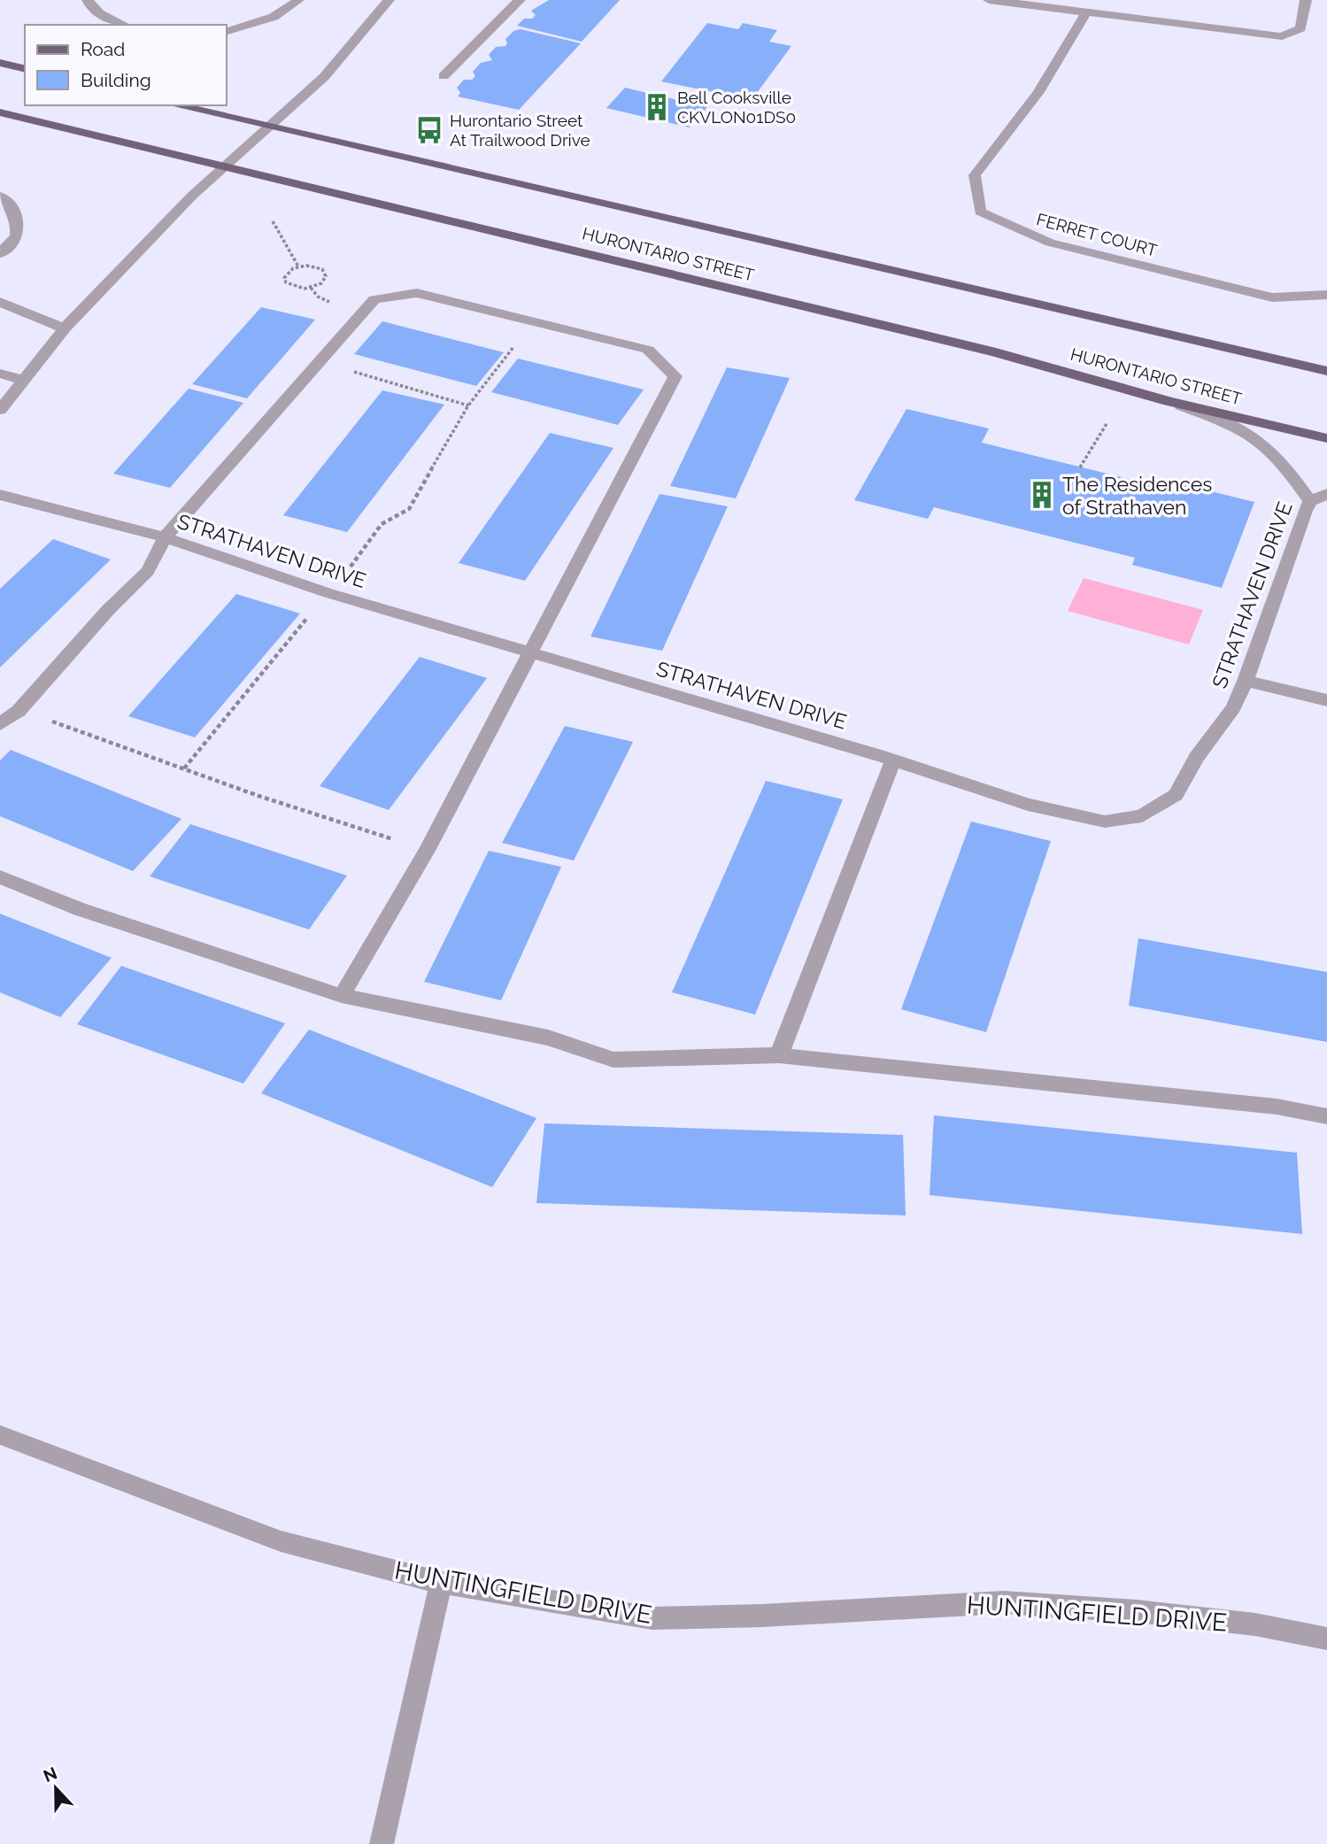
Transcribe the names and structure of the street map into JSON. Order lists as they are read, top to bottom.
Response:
{
  "streets": {
    "main road": ["HURONTARIO STREET"],
    "street": ["FERRET COURT", "STRATHAVEN DRIVE", "HUNTINGFIELD DRIVE"]
  },
  "crossings": [
    ["HURONTARIO STREET", "STRATHAVEN DRIVE"]
  ],
  "places": {
    "building": ["Bell Cooksville CKVLON01DS0", "The Residences of Strathaven"],
    "bus stop": ["Hurontario Street At Trailwood Drive"]
  },
  "legend": ["Road", "Building"],
  "north": "top"
}
